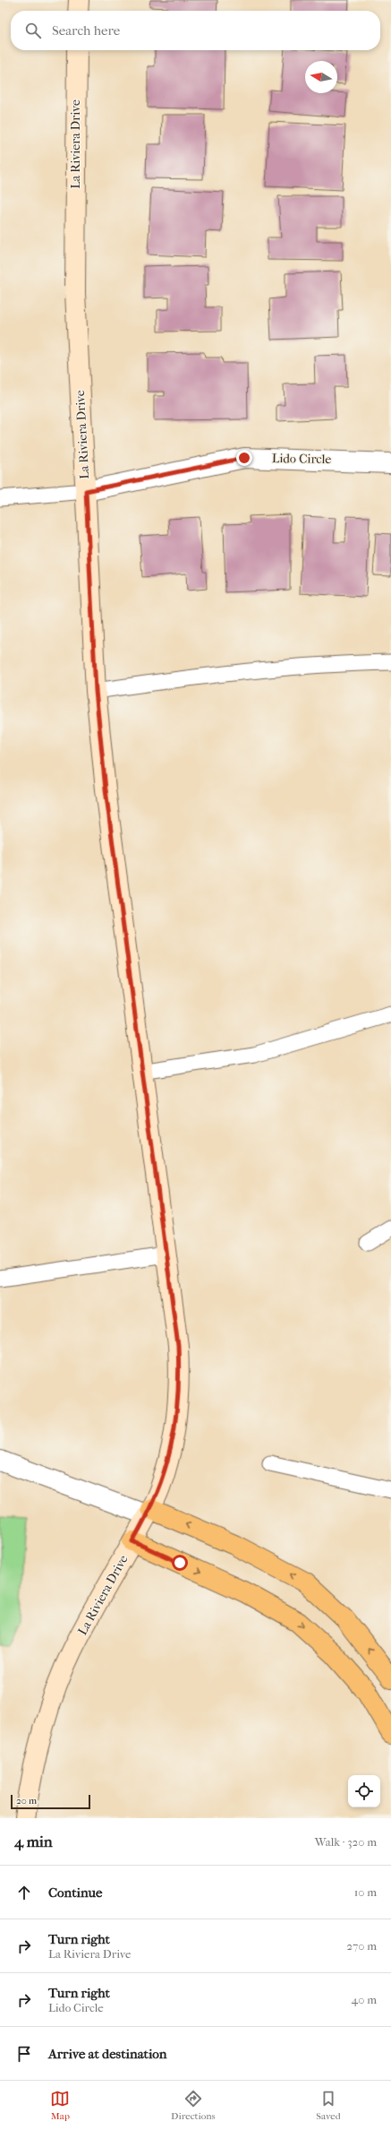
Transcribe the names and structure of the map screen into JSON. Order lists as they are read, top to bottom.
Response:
{
  "streets": {
    "street": ["La Riviera Drive", "Lido Circle"]
  },
  "crossings": [
    ["La Riviera Drive", "Lido Circle"]
  ],
  "scale_bar": "20 m",
  "north": "left",
  "page": {
    "search": "Search here",
    "scale": "20 m",
    "heading": ["4 min", "Walk · 320 m"],
    "list": [
      ["Continue", "10 m"],
      ["Turn right", "La Riviera Drive", "270 m"],
      ["Turn right", "Lido Circle", "40 m"],
      "Arrive at destination"
    ],
    "nav": ["Map", "Directions", "Saved"]
  }
}
